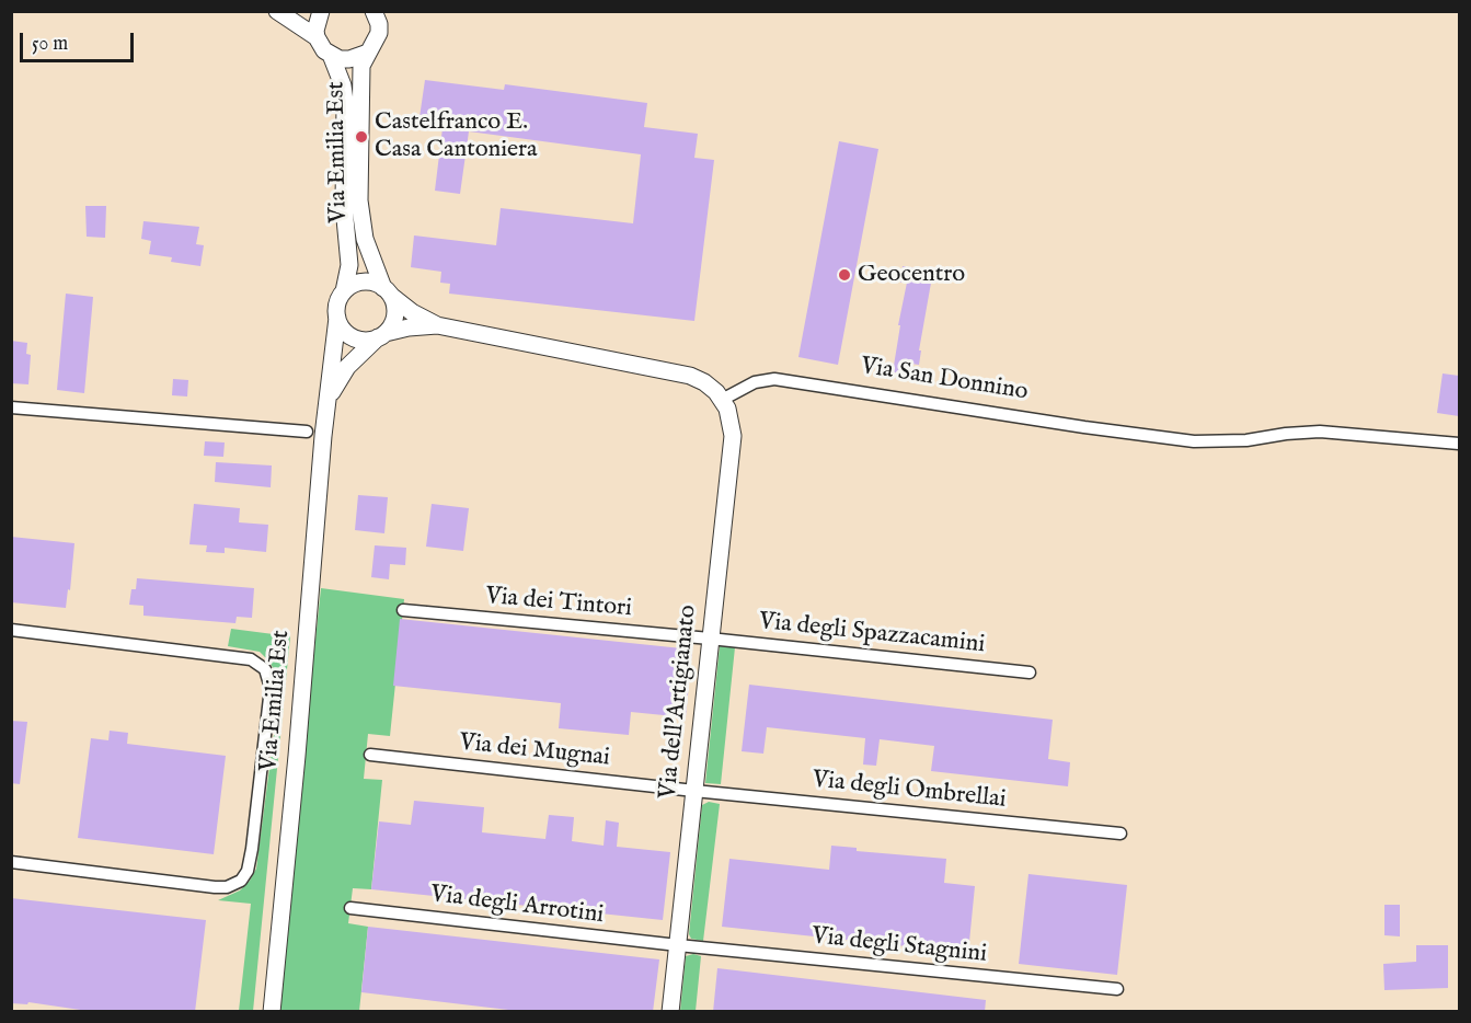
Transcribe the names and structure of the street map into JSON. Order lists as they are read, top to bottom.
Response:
{
  "streets": {
    "main road": ["Via Emilia Est", "Via dell'Artigianato"],
    "street": [
      "Via San Donnino",
      "Via dei Tintori",
      "Via degli Spazzacamini",
      "Via dei Mugnai",
      "Via degli Ombrellai",
      "Via degli Arrotini",
      "Via degli Stagnini"
    ]
  },
  "crossings": [
    ["Via San Donnino", "Via dell'Artigianato"],
    ["Via dei Tintori", "Via degli Spazzacamini"],
    ["Via dei Tintori", "Via dell'Artigianato"],
    ["Via degli Spazzacamini", "Via dell'Artigianato"],
    ["Via dell'Artigianato", "Via dei Mugnai"],
    ["Via dell'Artigianato", "Via degli Ombrellai"],
    ["Via dell'Artigianato", "Via degli Arrotini"],
    ["Via dell'Artigianato", "Via degli Stagnini"],
    ["Via dei Mugnai", "Via degli Ombrellai"],
    ["Via degli Arrotini", "Via degli Stagnini"]
  ],
  "places": ["Castelfranco E. Casa Cantoniera", "Geocentro"],
  "scale_bar": "50 m"
}
